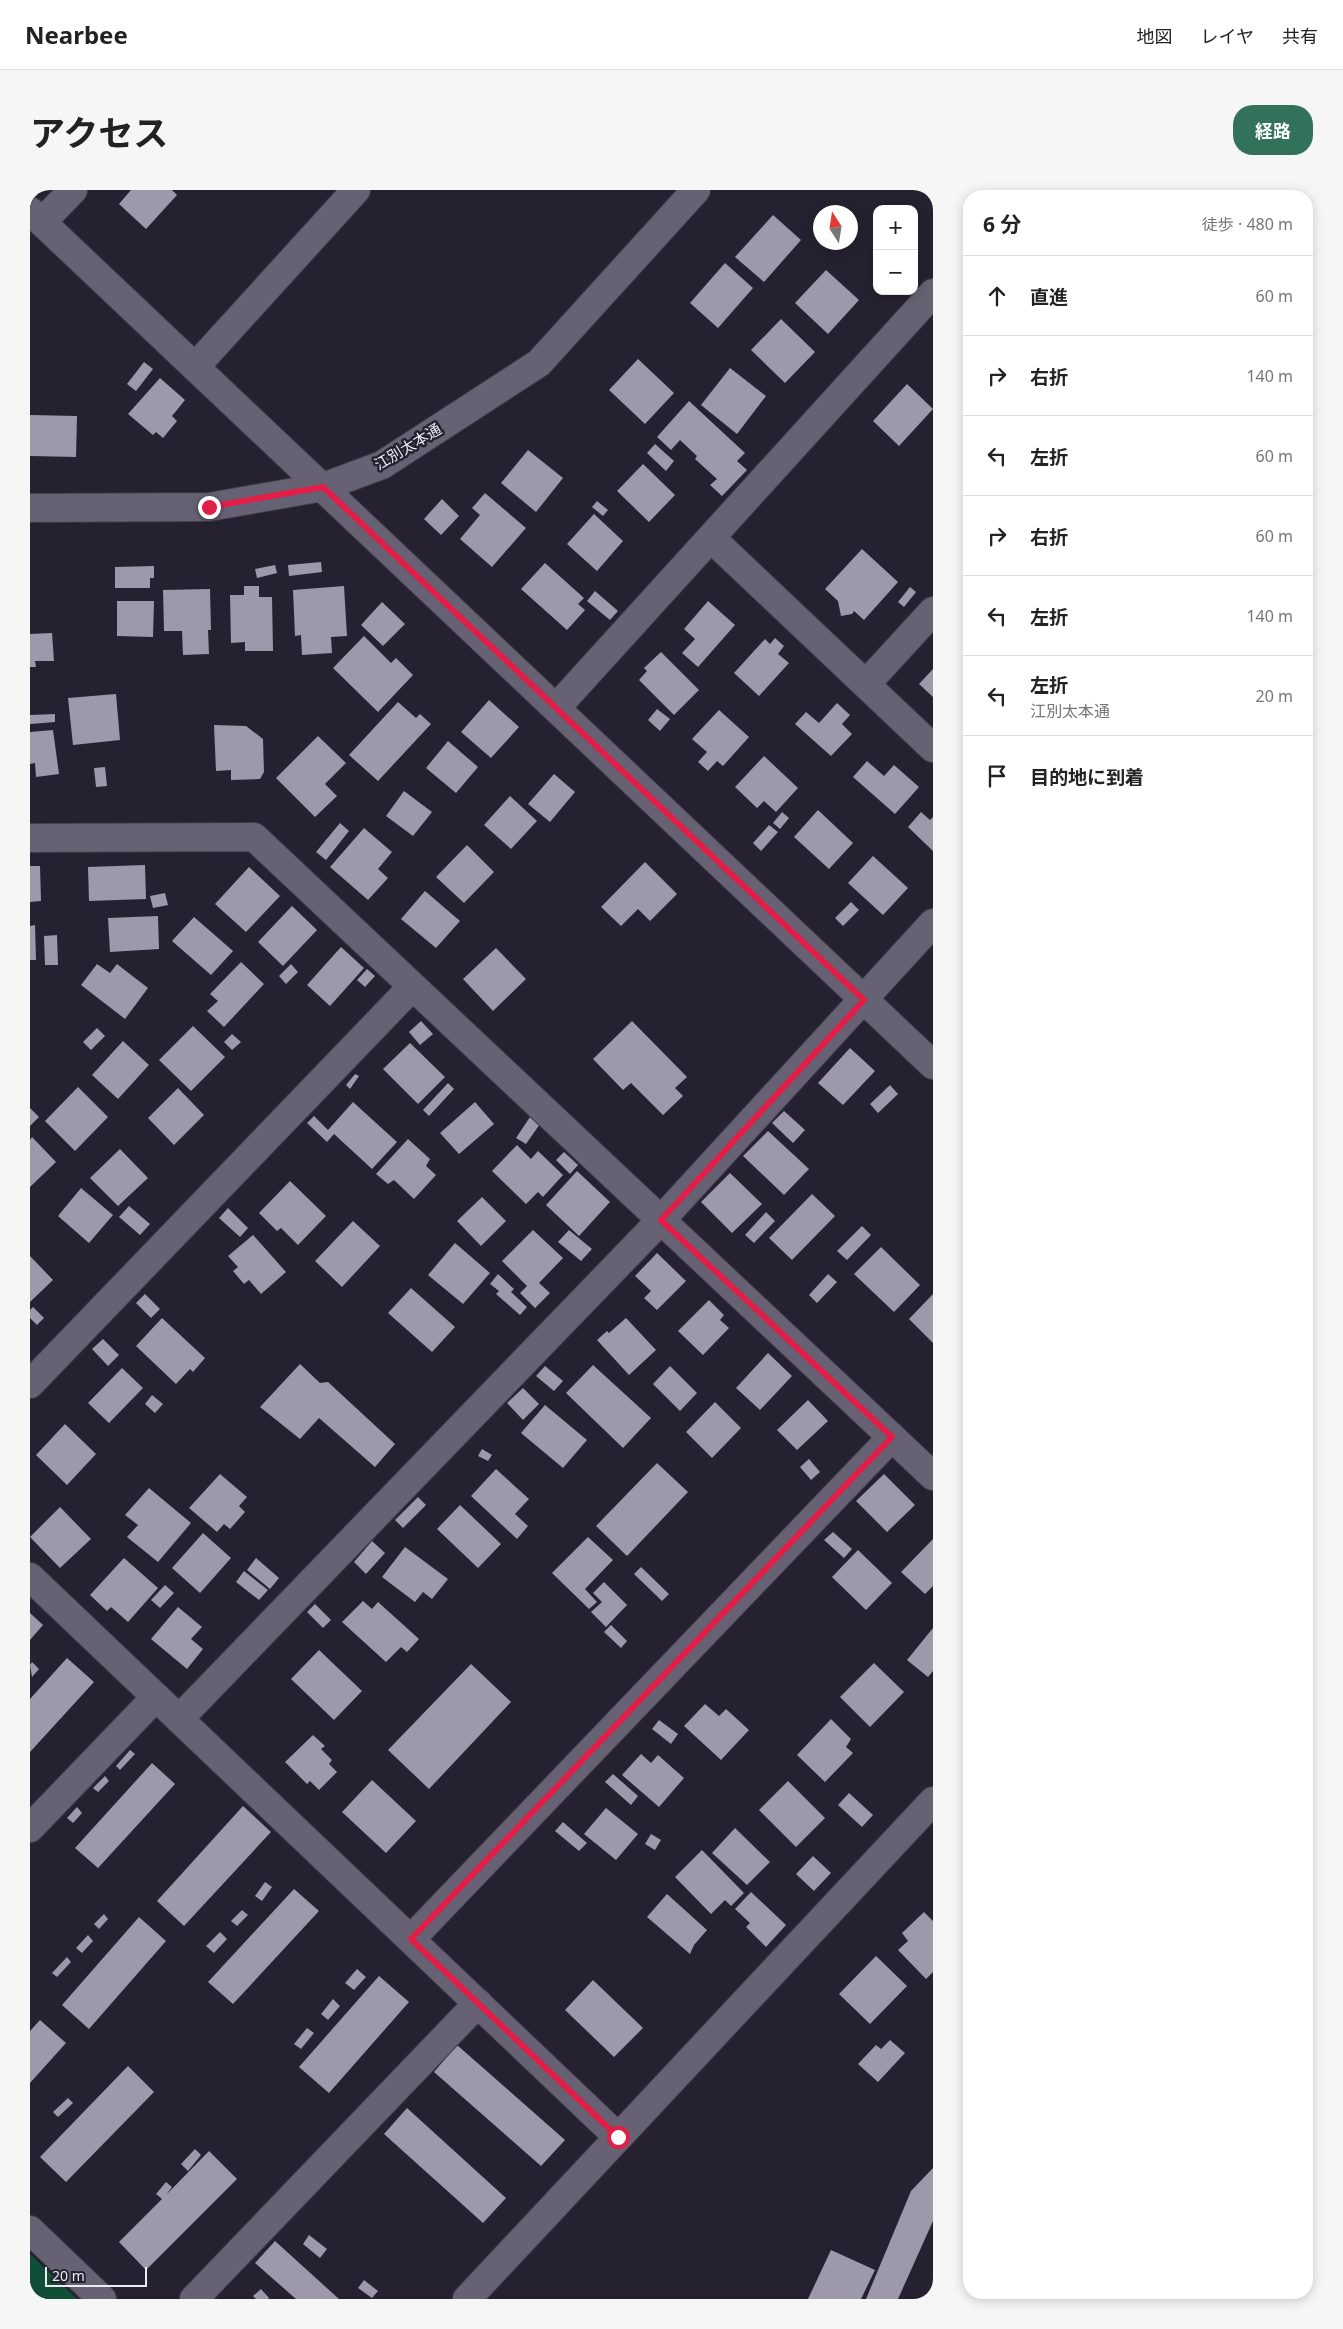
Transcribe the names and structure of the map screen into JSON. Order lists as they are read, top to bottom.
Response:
{
  "streets": {
    "street": ["江別太本通"]
  },
  "scale_bar": "20 m",
  "north": "top",
  "page": {
    "header": "Nearbee",
    "nav": ["地図", "レイヤ", "共有"],
    "title": "アクセス",
    "buttons": "経路",
    "heading": ["6 分", "徒歩 · 480 m"],
    "map_buttons": ["+", "−"],
    "list": [
      ["直進", "60 m"],
      ["右折", "140 m"],
      ["左折", "60 m"],
      ["右折", "60 m"],
      ["左折", "140 m"],
      ["左折", "江別太本通", "20 m"],
      "目的地に到着"
    ],
    "scale": "20 m"
  }
}
